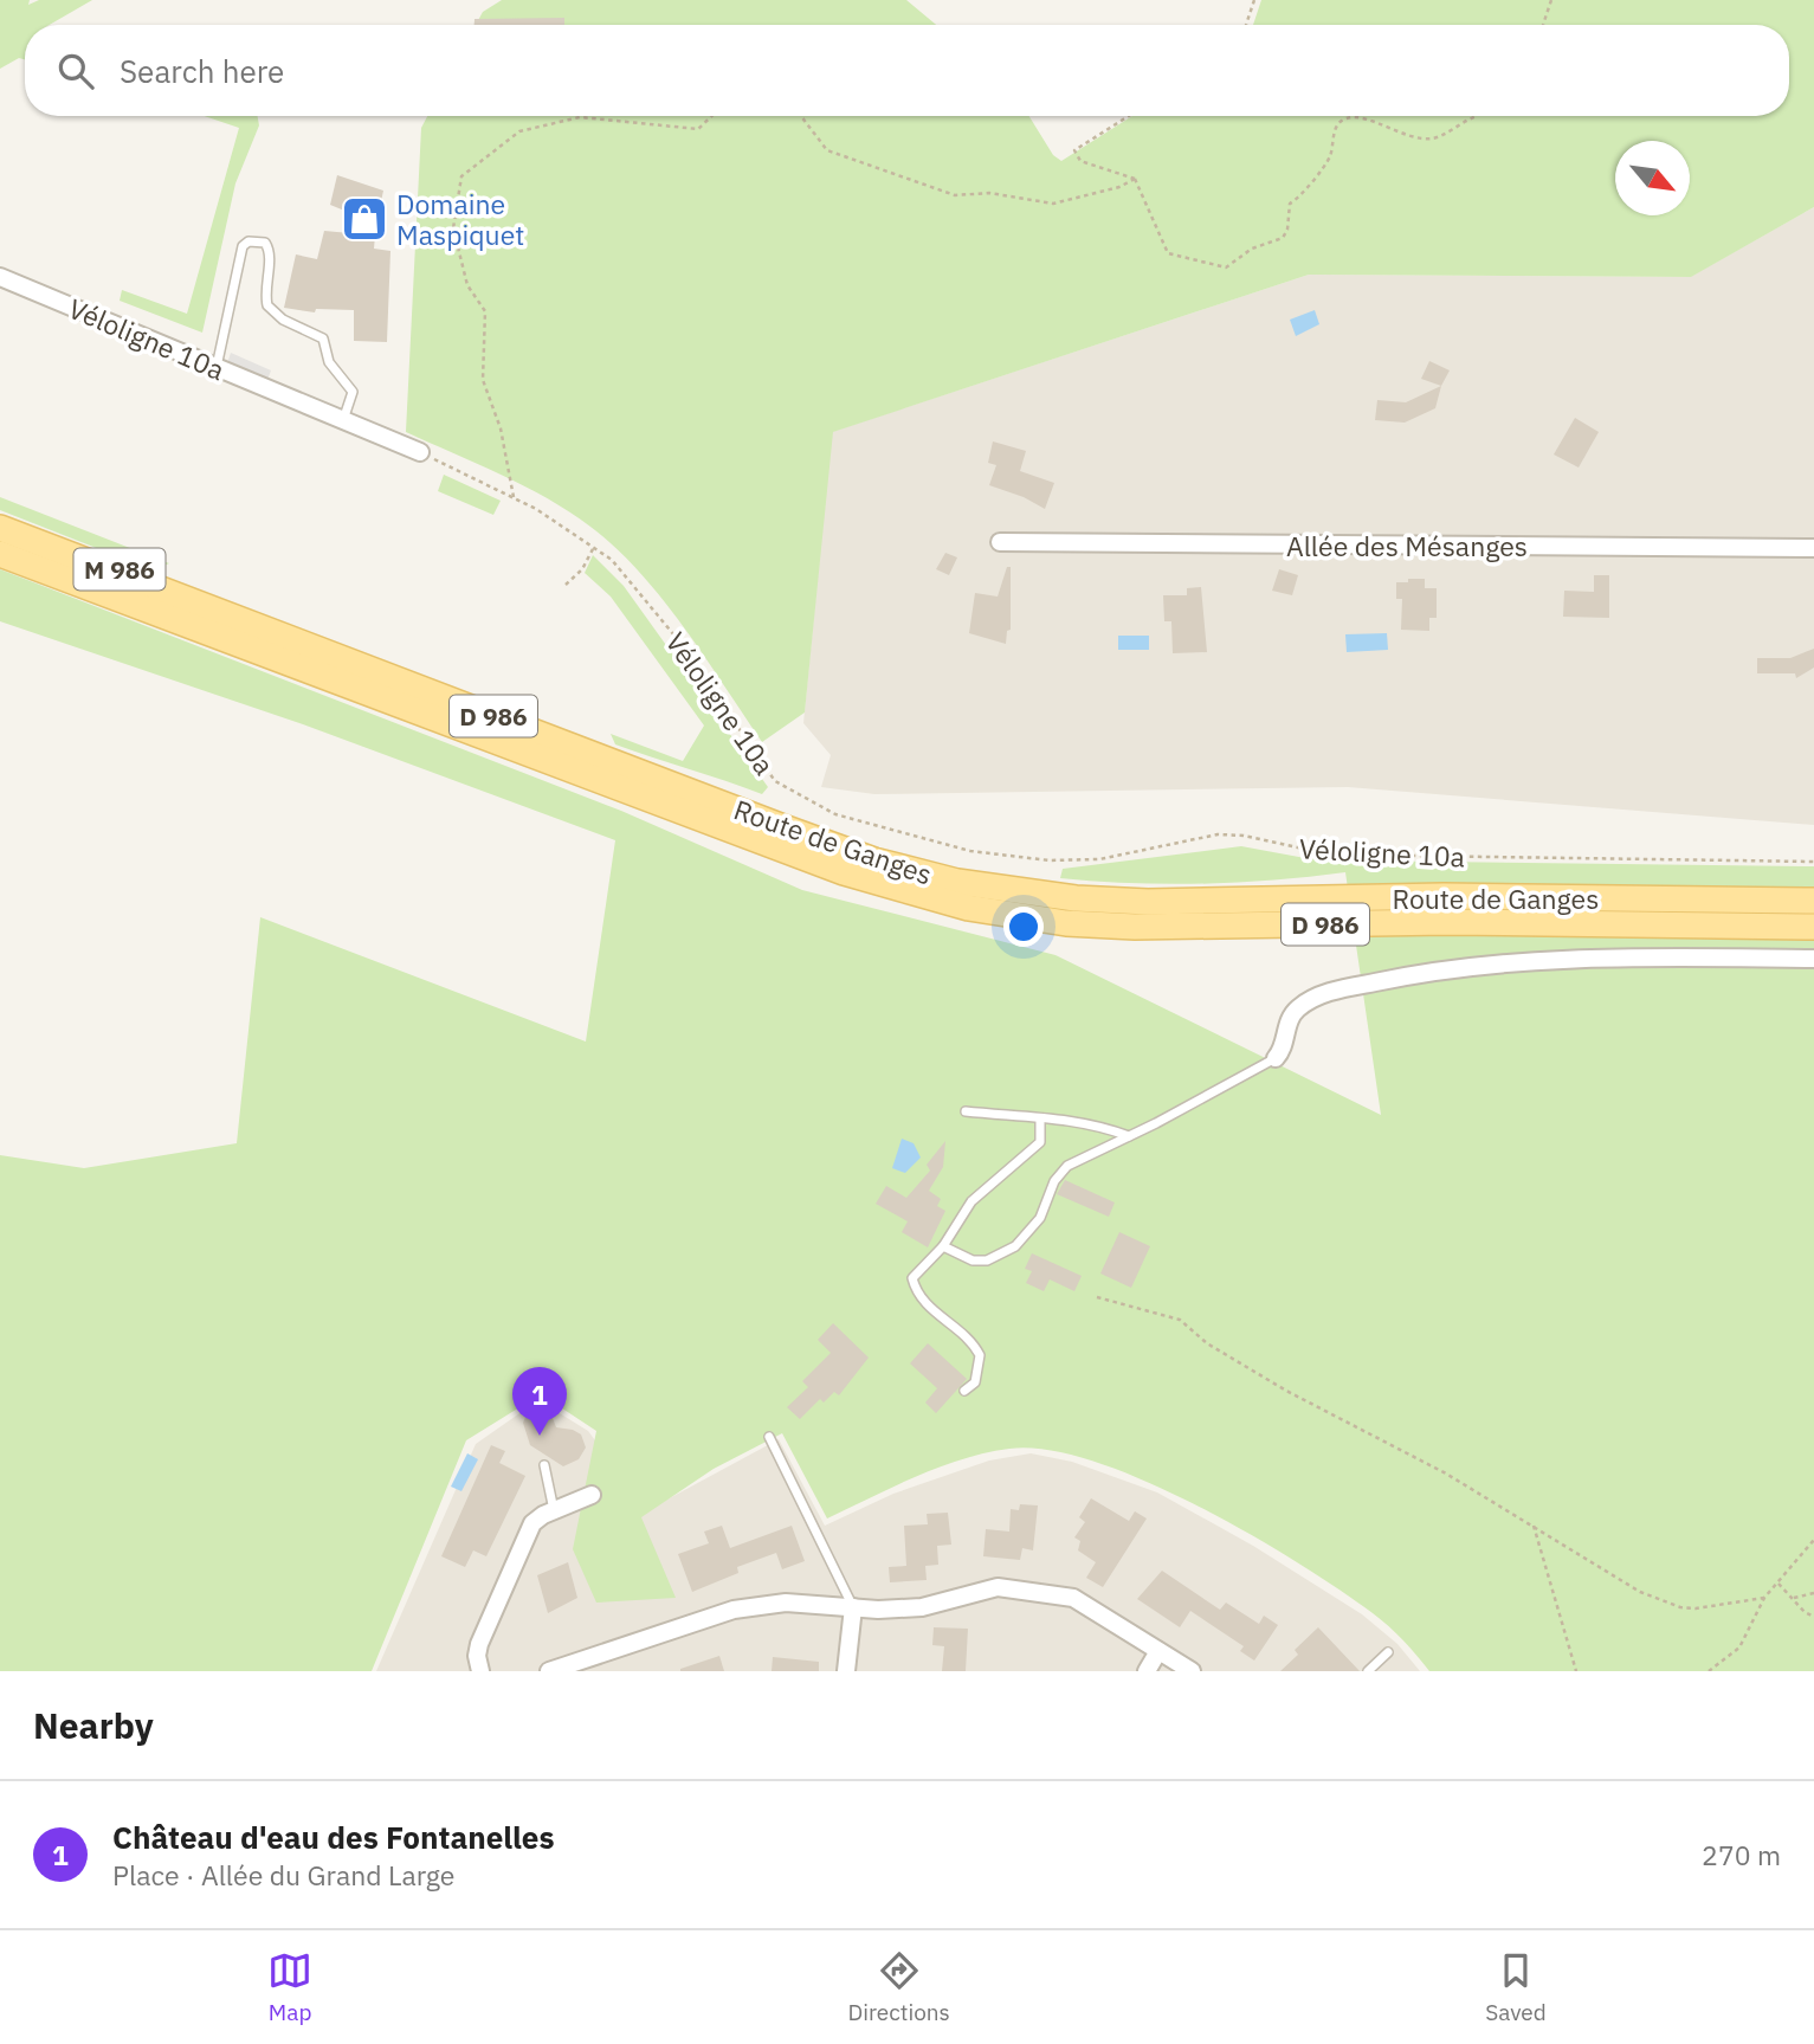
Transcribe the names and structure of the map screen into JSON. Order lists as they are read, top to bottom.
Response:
{
  "streets": {
    "main road": ["M 986", "D 986", "Route de Ganges"],
    "street": ["Véloligne 10a", "Allée des Mésanges"]
  },
  "crossings": [
    ["M 986", "Route de Ganges"]
  ],
  "places": {
    "shop": ["Domaine Maspiquet"]
  },
  "north": "bottom right",
  "page": {
    "search": "Search here",
    "pins": "1",
    "heading": "Nearby",
    "list": [
      {
        "mark": "1",
        "name": "Château d'eau des Fontanelles",
        "note": "Place · Allée du Grand Large",
        "value": "270 m"
      }
    ],
    "nav": ["Map", "Directions", "Saved"]
  }
}
